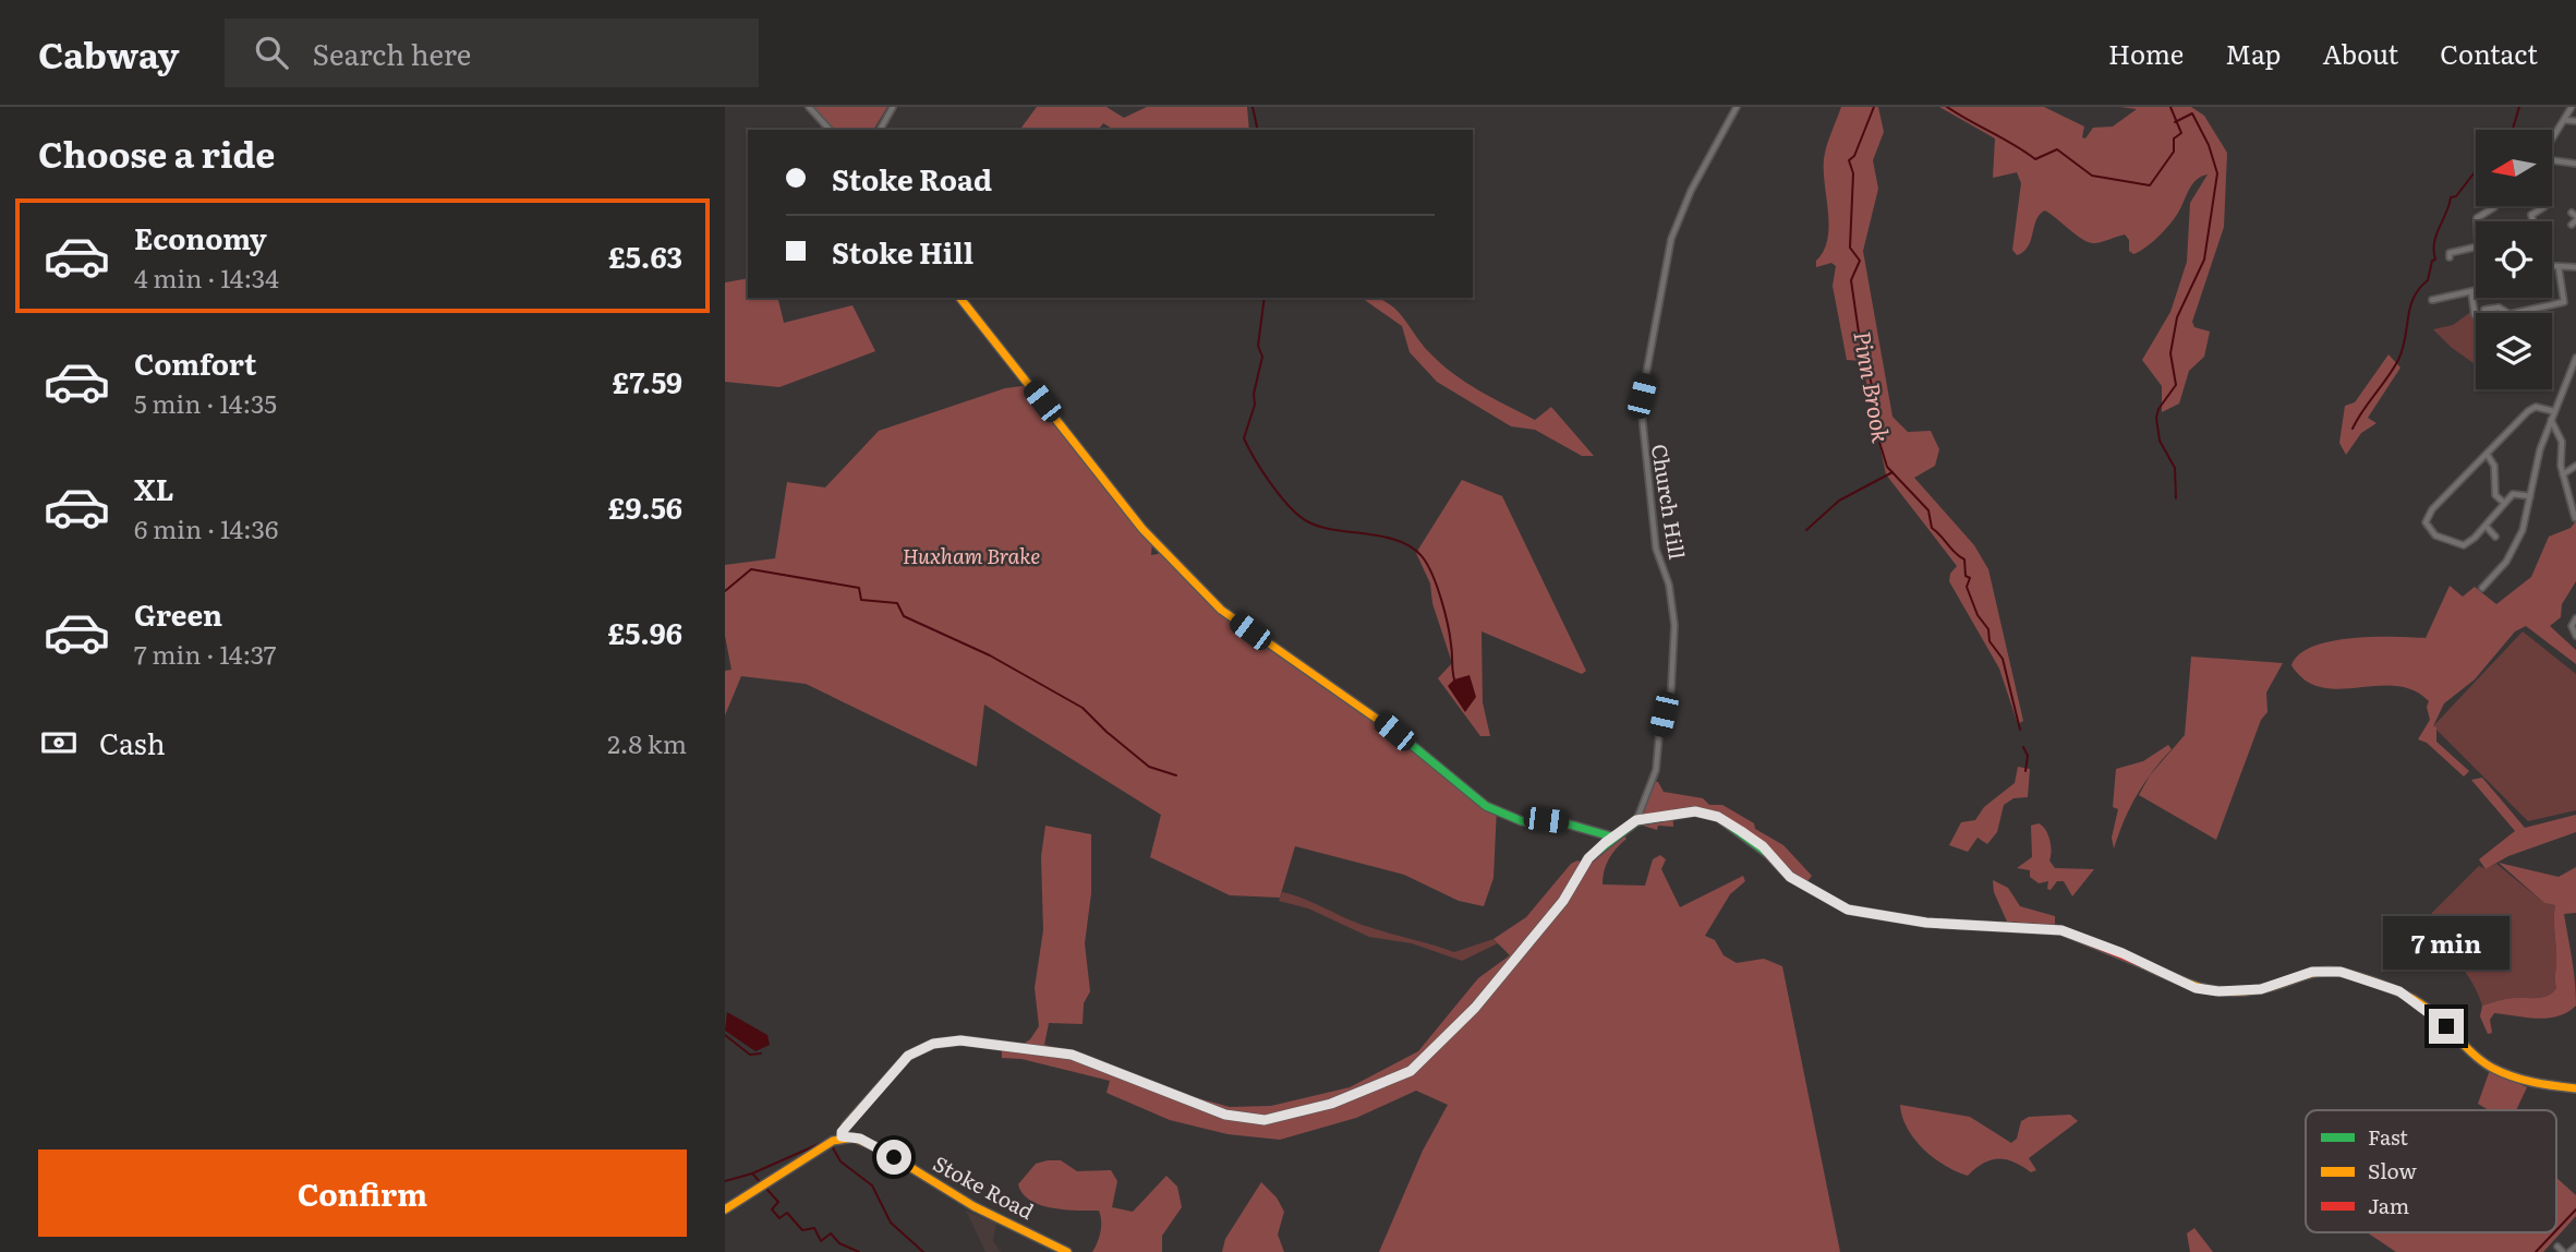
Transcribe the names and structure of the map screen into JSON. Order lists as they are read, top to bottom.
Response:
{
  "streets": {
    "street": ["Church Hill", "Stoke Road"]
  },
  "water": ["Pinn Brook"],
  "parks": ["Huxham Brake"],
  "legend": ["Fast", "Slow", "Jam"],
  "north": "left",
  "page": {
    "header": "Cabway",
    "search": "Search here",
    "nav": [
      "Home",
      "Map",
      "About",
      "Contact"
    ],
    "heading": "Choose a ride",
    "banner": ["Stoke Road", "Stoke Hill"],
    "list": [
      {
        "name": "Economy",
        "note": "4 min · 14:34",
        "value": "£5.63"
      },
      {
        "name": "Comfort",
        "note": "5 min · 14:35",
        "value": "£7.59"
      },
      {
        "name": "XL",
        "note": "6 min · 14:36",
        "value": "£9.56"
      },
      {
        "name": "Green",
        "note": "7 min · 14:37",
        "value": "£5.96"
      }
    ],
    "pay": ["Cash", "2.8 km"],
    "bubble": "7 min",
    "buttons": "Confirm"
  }
}
